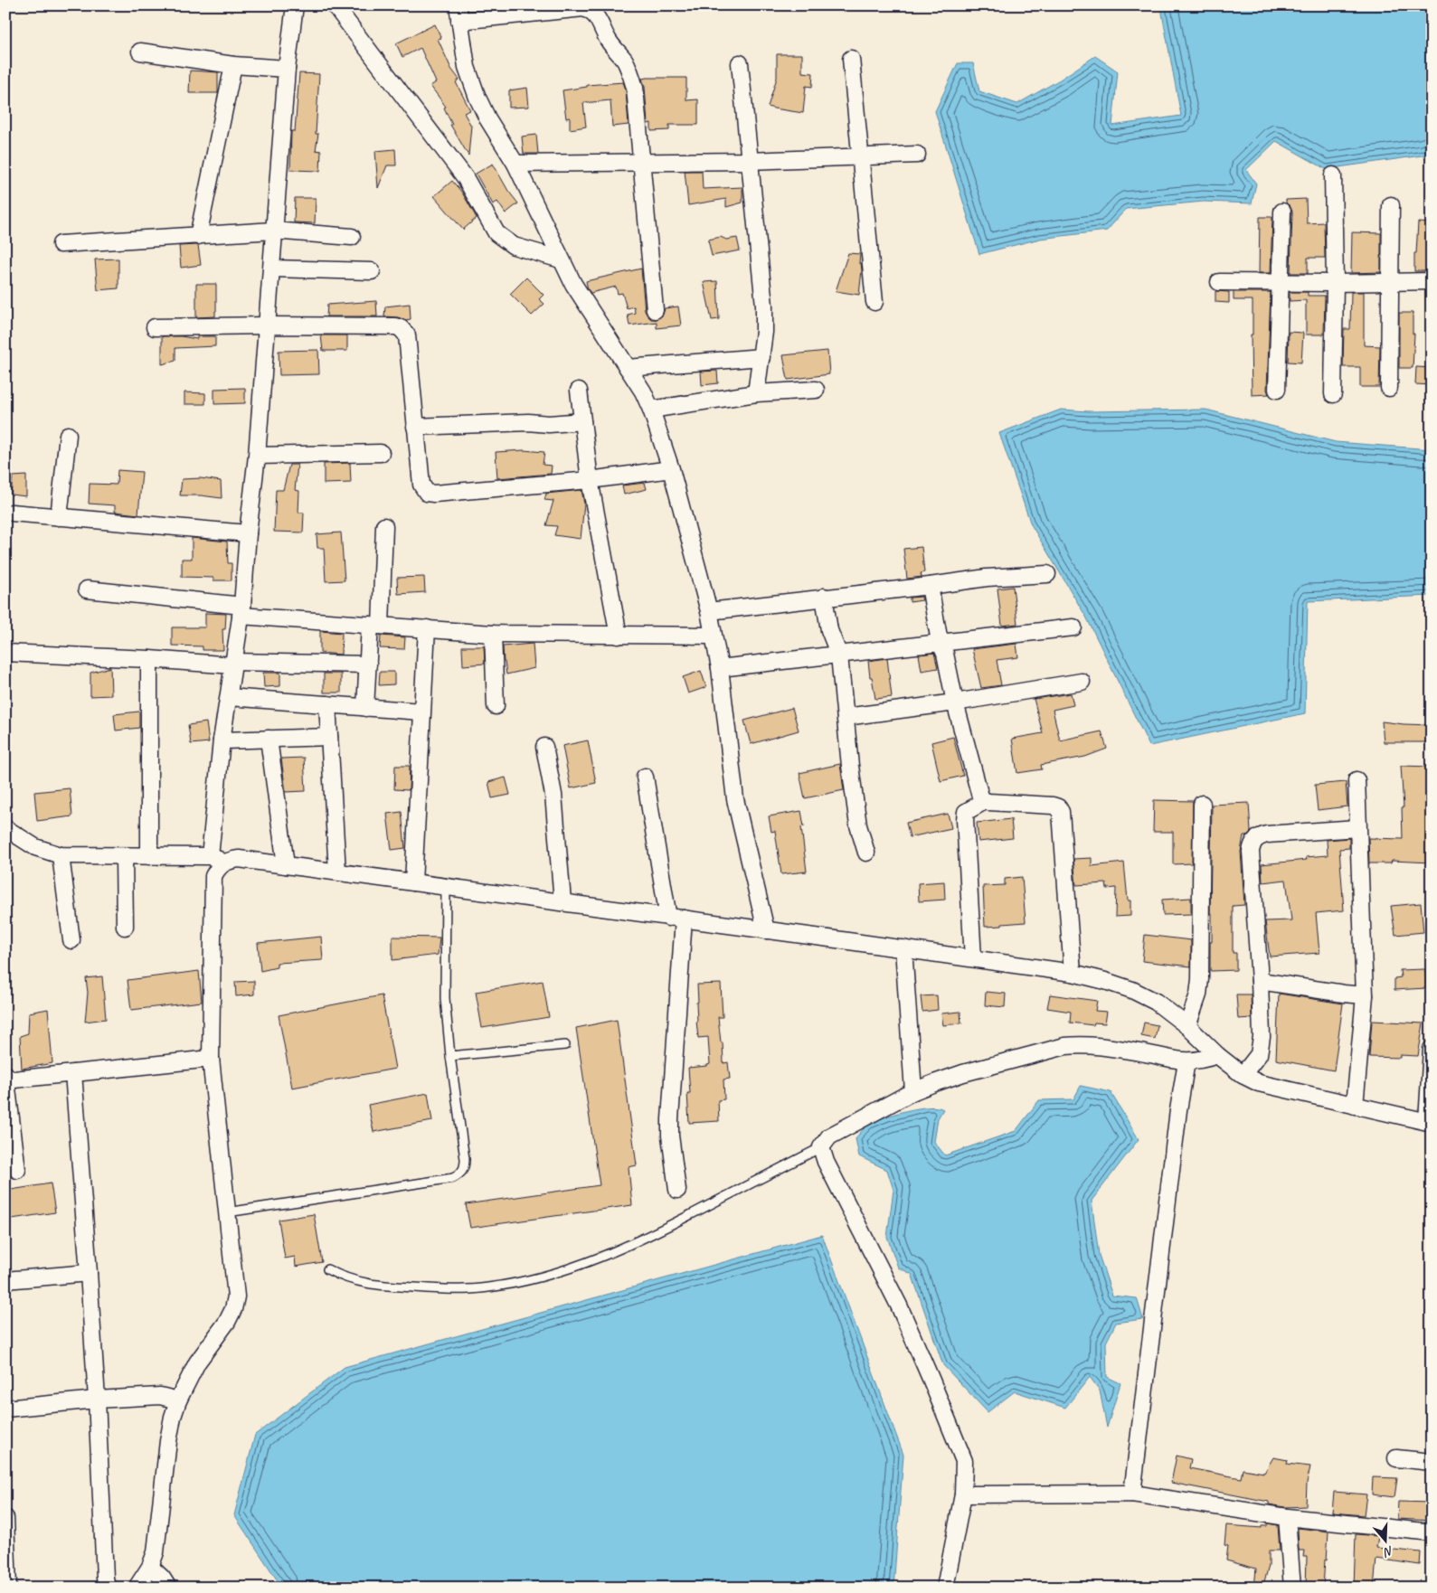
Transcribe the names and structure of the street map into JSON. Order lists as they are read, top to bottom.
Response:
{
  "north": "bottom"
}
